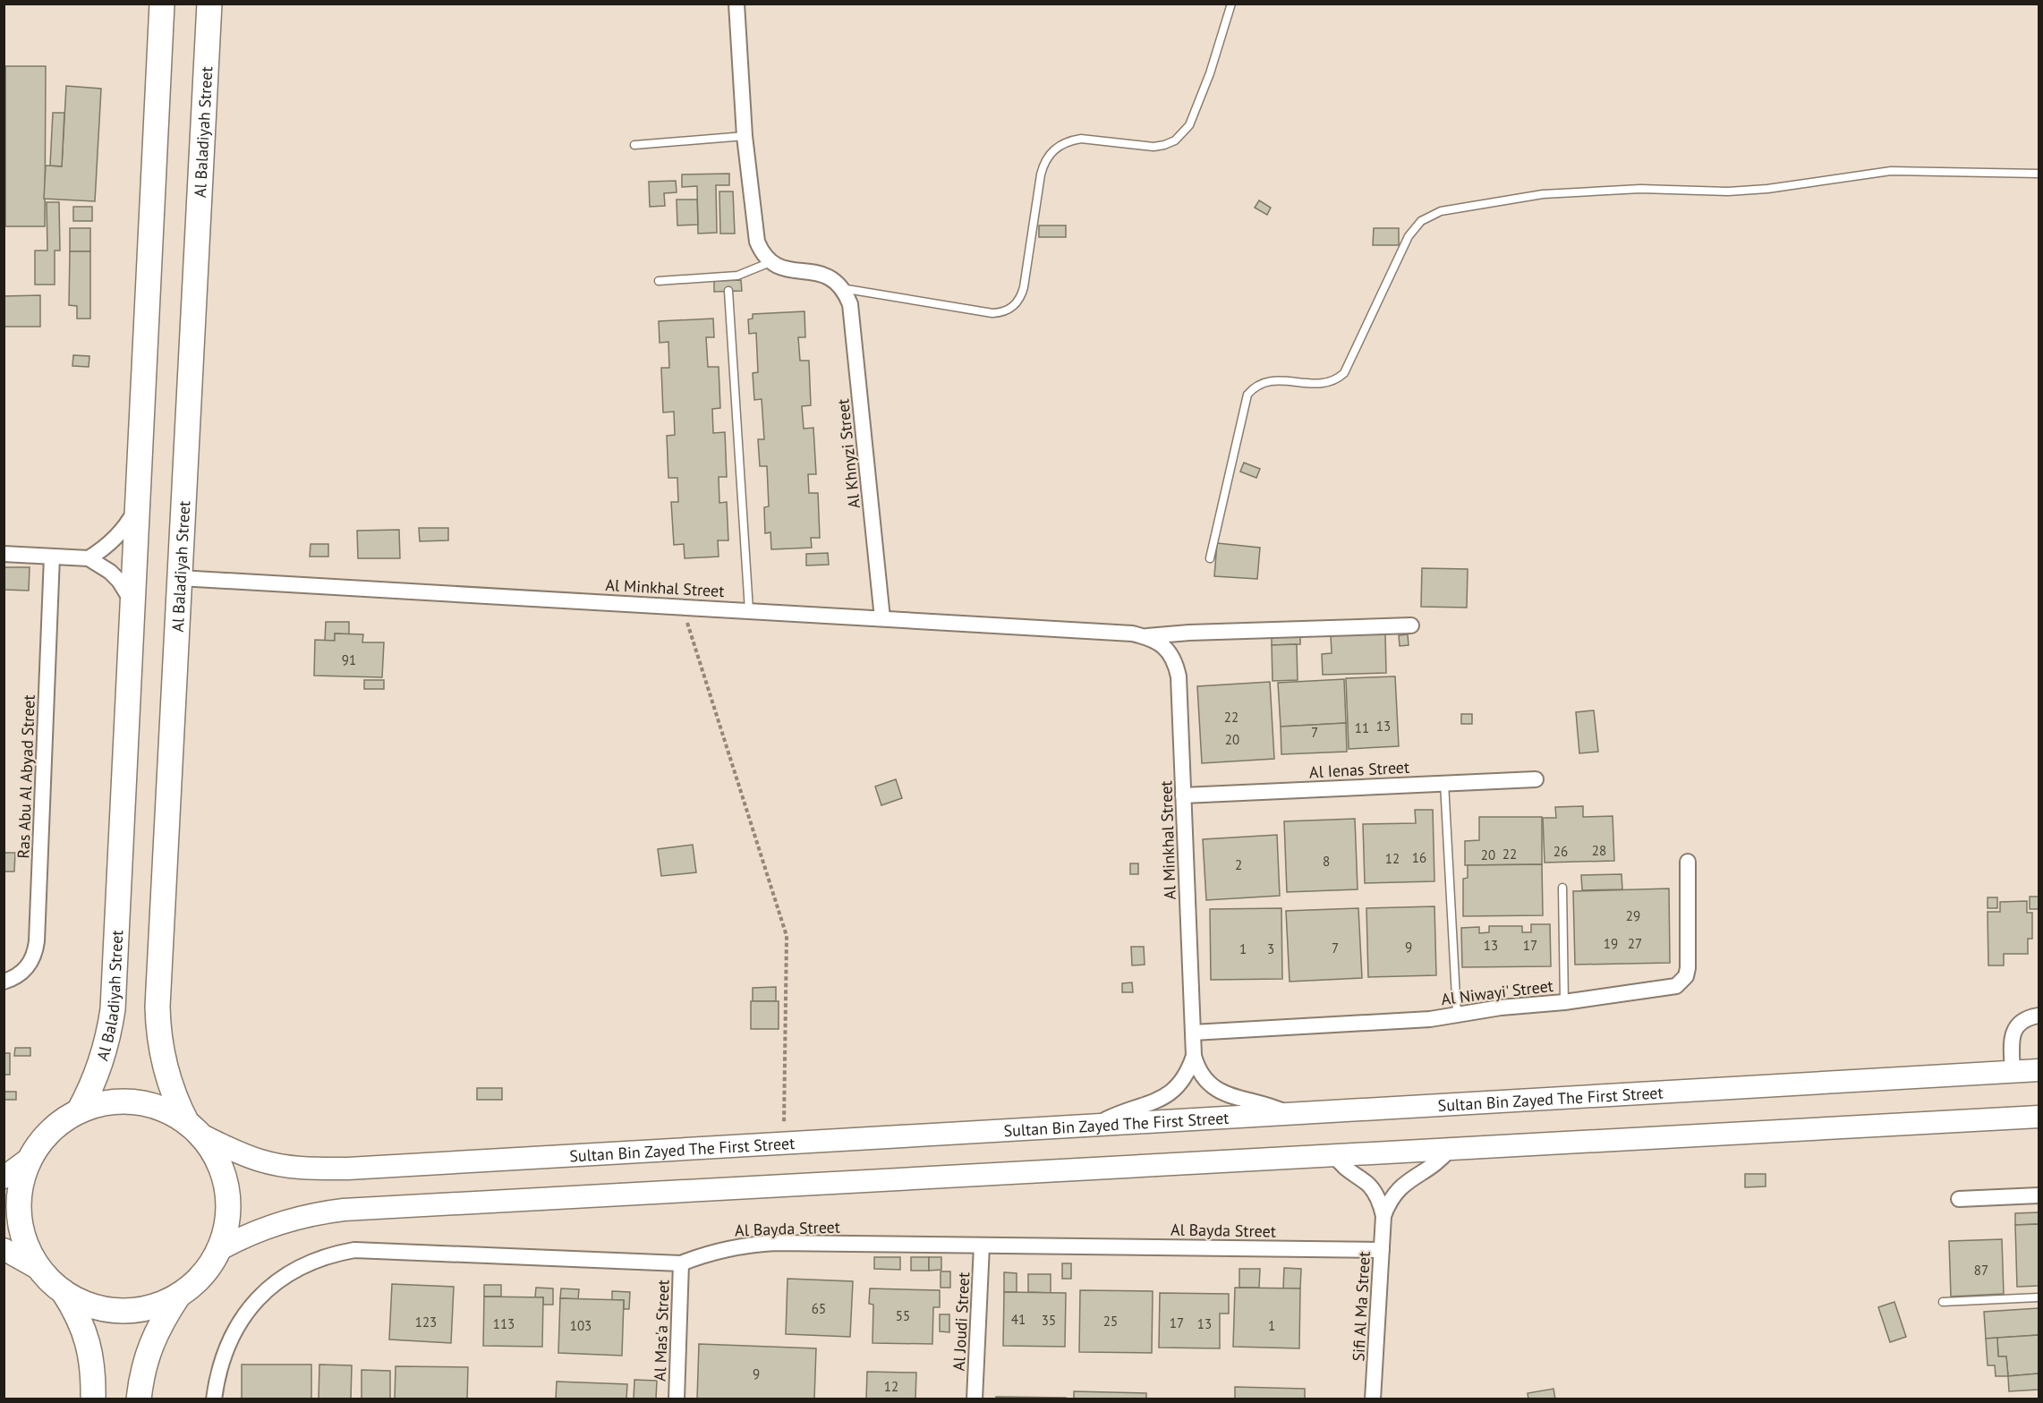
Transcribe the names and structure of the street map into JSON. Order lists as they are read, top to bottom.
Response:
{
  "streets": {
    "main road": ["Al Baladiyah Street", "Sultan Bin Zayed The First Street"],
    "street": [
      "Al Khnyzi Street",
      "Al Minkhal Street",
      "Al Ienas Street",
      "Ras Abu Al Abyad Street",
      "Al Niwayi' Street",
      "Al Bayda Street",
      "Sifi Al Ma Street",
      "Al Joudi Street",
      "Al Mas'a Street"
    ]
  },
  "crossings": [
    ["Al Baladiyah Street", "Al Minkhal Street"],
    ["Al Baladiyah Street", "Sultan Bin Zayed The First Street"],
    ["Al Khnyzi Street", "Al Minkhal Street"],
    ["Al Minkhal Street", "Al Ienas Street"],
    ["Al Minkhal Street", "Al Niwayi' Street"],
    ["Al Minkhal Street", "Sultan Bin Zayed The First Street"],
    ["Al Bayda Street", "Sifi Al Ma Street"],
    ["Al Bayda Street", "Al Joudi Street"],
    ["Al Bayda Street", "Al Mas'a Street"]
  ],
  "house_numbers": [
    "91",
    "22",
    "13",
    "11",
    "7",
    "20",
    "28",
    "26",
    "22",
    "20",
    "16",
    "12",
    "8",
    "2",
    "29",
    "19",
    "27",
    "13",
    "17",
    "9",
    "7",
    "1",
    "3",
    "87",
    "65",
    "55",
    "41",
    "35",
    "25",
    "123",
    "17",
    "113",
    "13",
    "103",
    "1",
    "9",
    "12"
  ]
}
